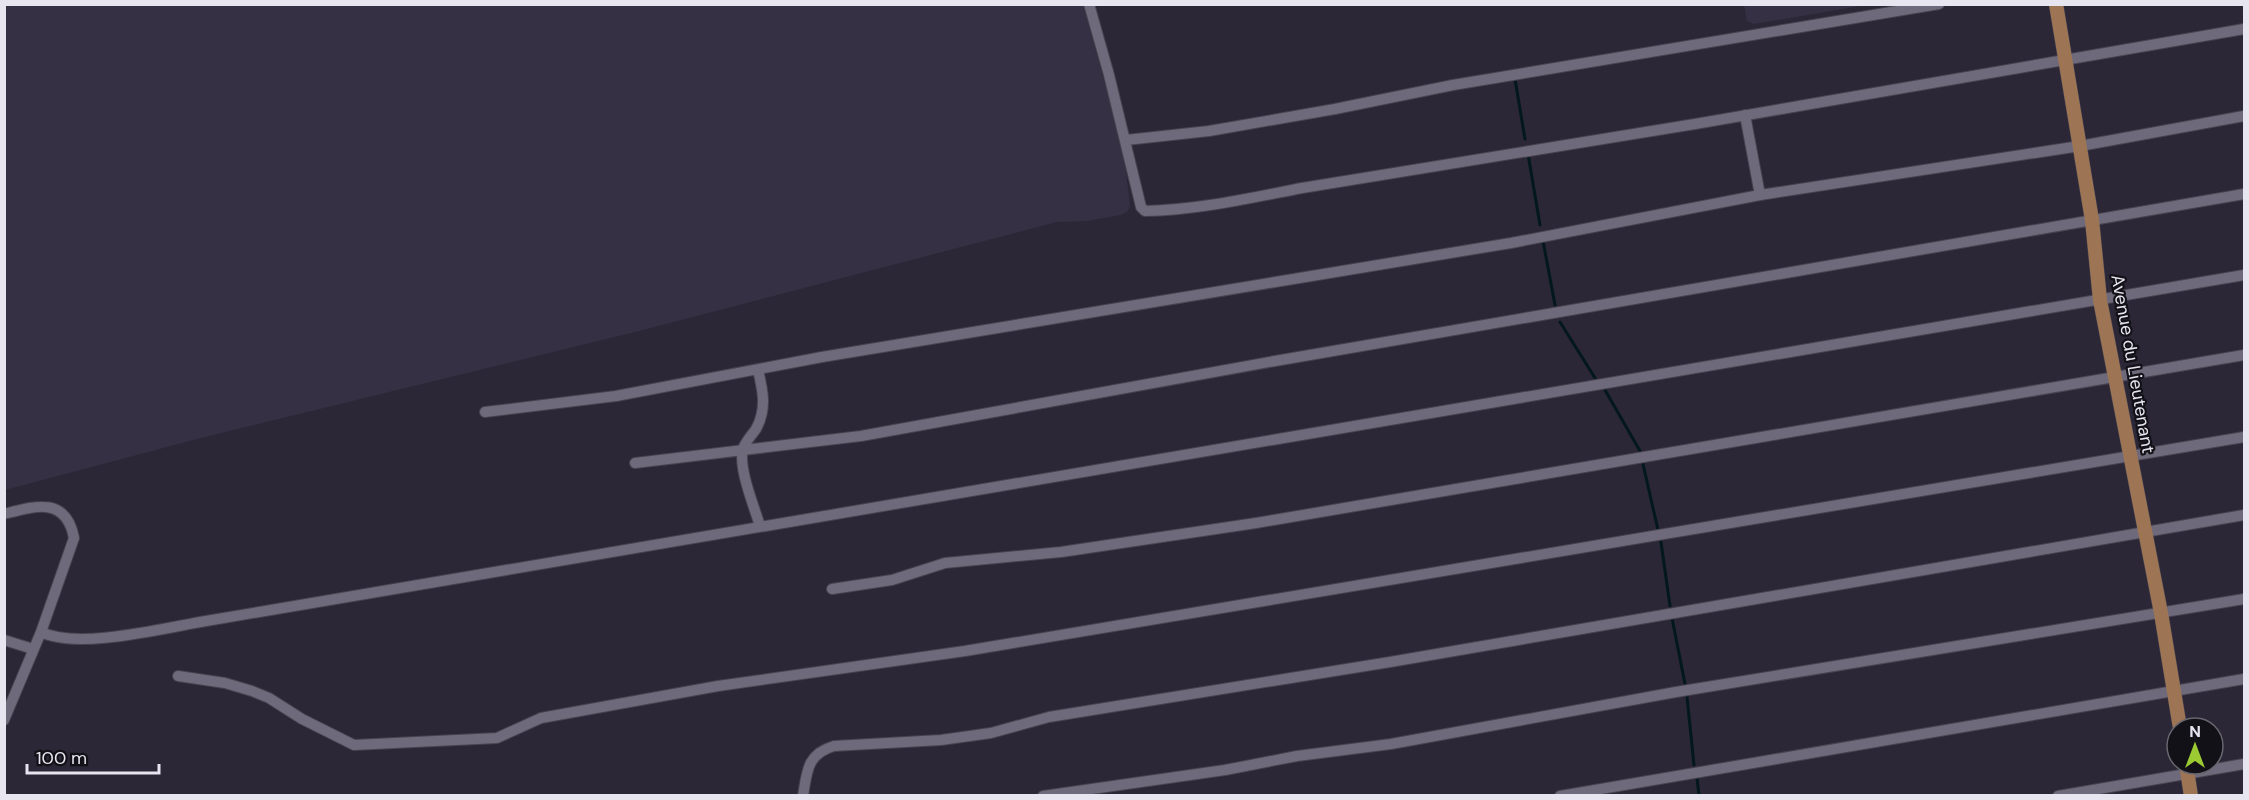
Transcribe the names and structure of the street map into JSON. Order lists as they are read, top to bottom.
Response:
{
  "streets": {
    "main road": ["Avenue du Lieutenant"]
  },
  "scale_bar": "100 m",
  "north": "top"
}
